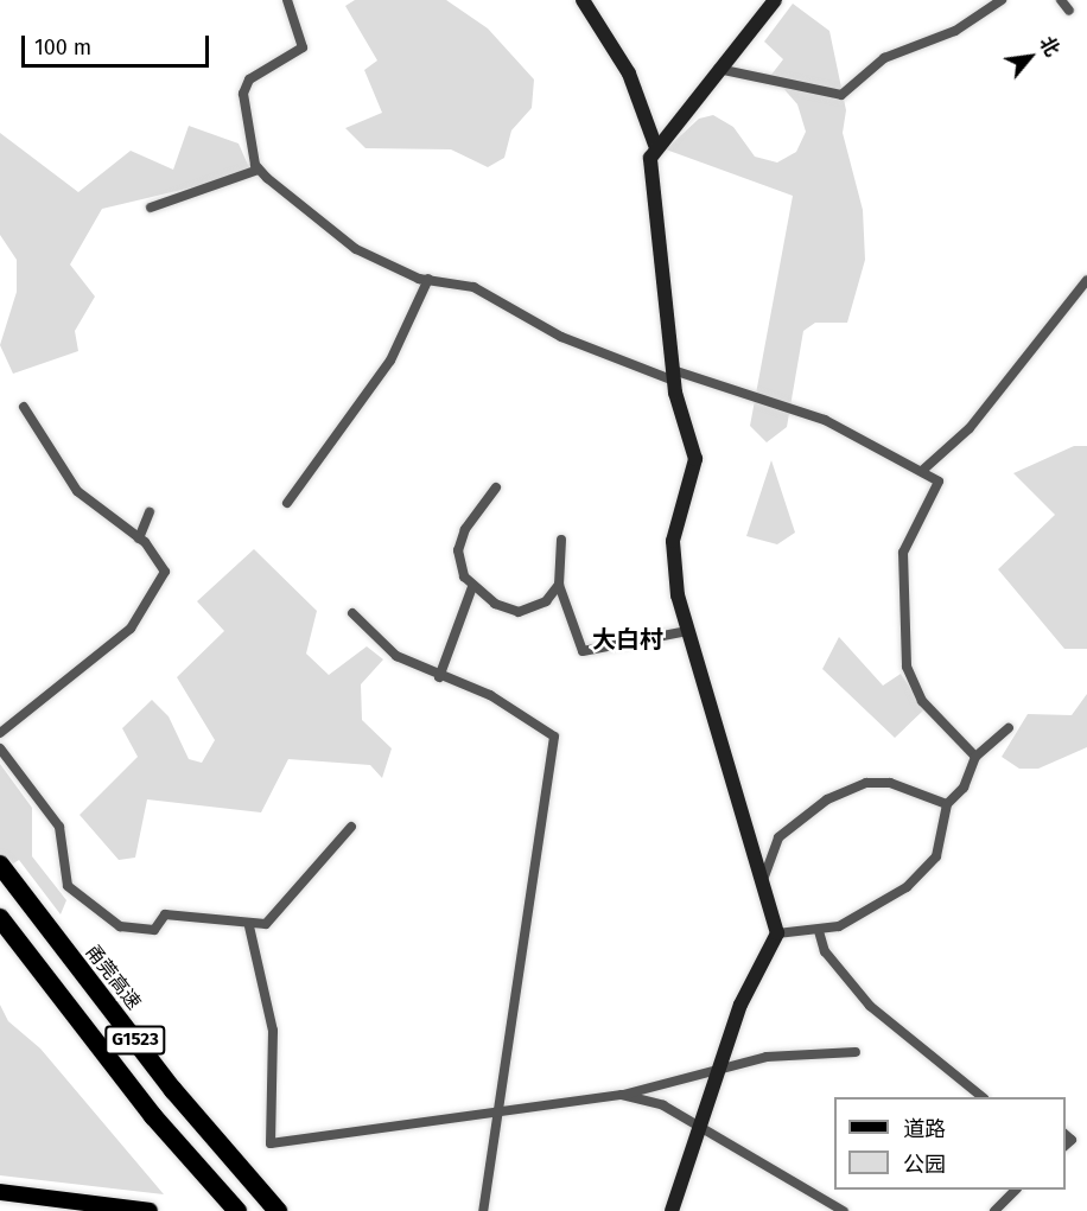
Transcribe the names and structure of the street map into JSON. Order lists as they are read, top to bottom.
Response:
{
  "streets": {
    "highway": ["甬莞高速", "G1523"]
  },
  "districts": ["大白村"],
  "legend": ["道路", "公园"],
  "scale_bar": "100 m",
  "north": "top right"
}
